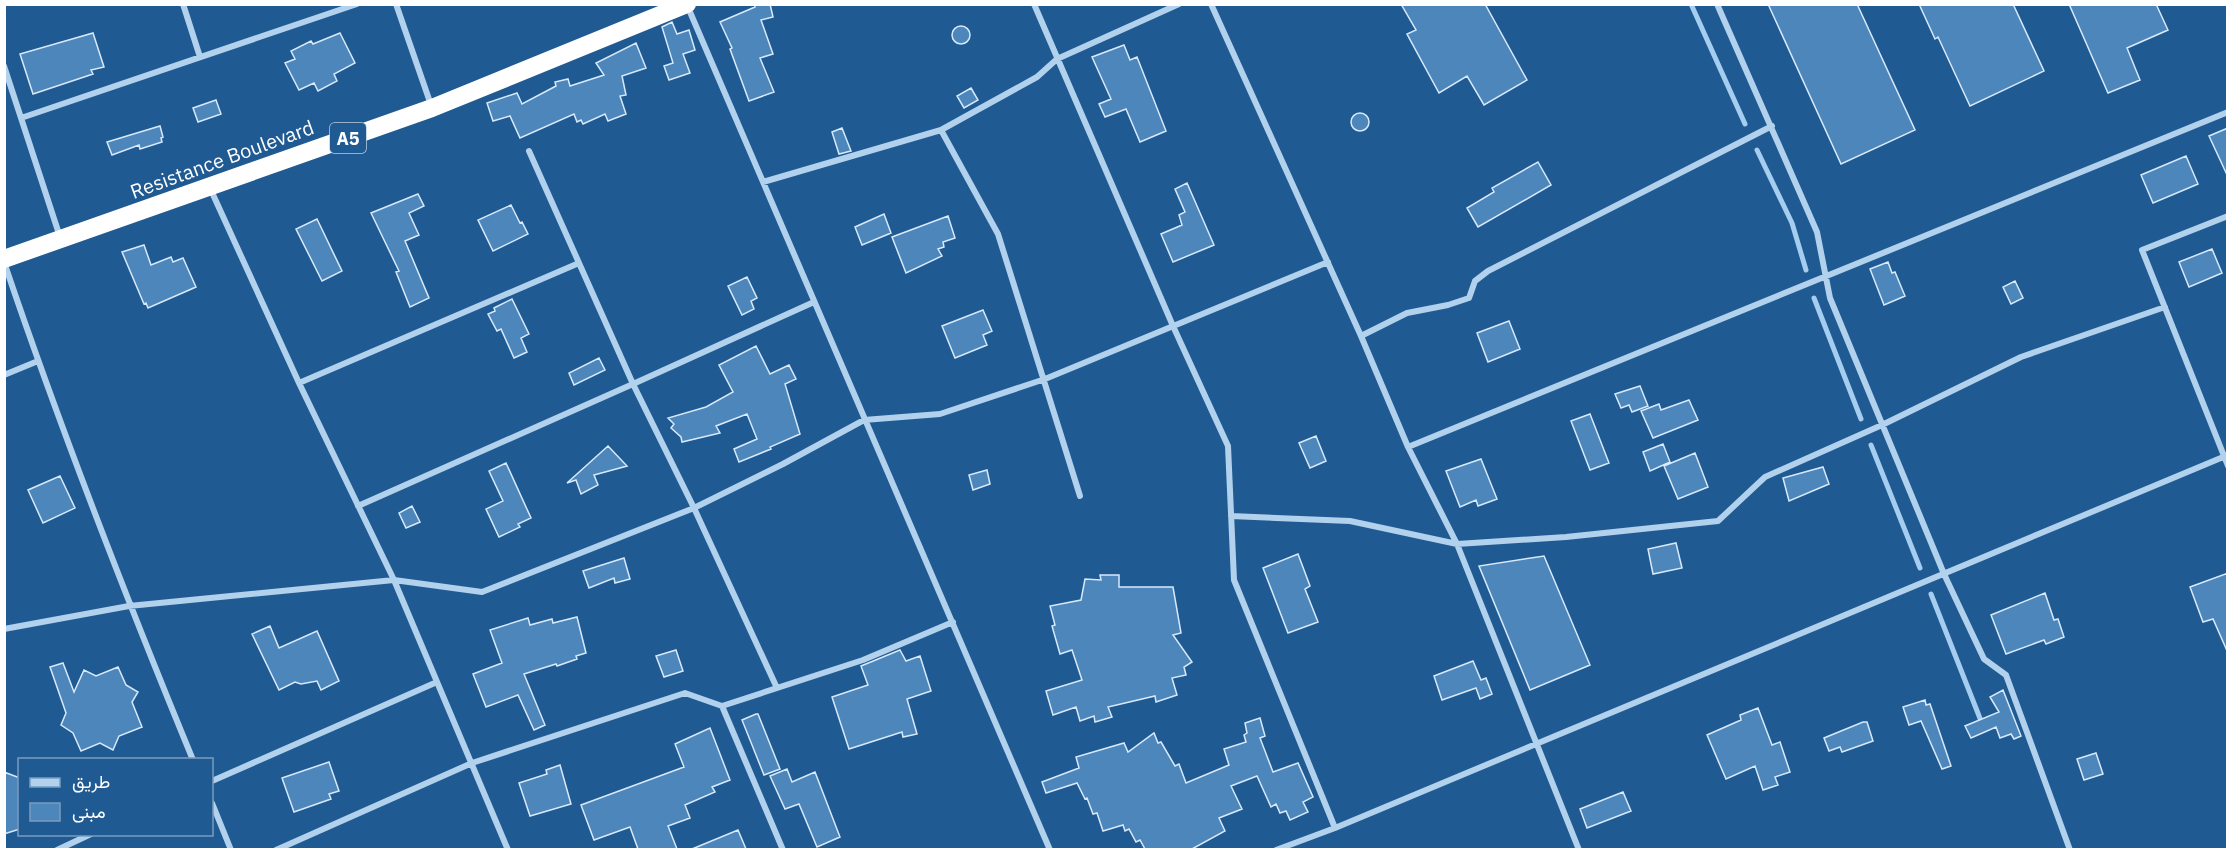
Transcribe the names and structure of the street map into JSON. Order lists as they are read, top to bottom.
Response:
{
  "streets": {
    "highway": ["A5", "Resistance Boulevard"]
  },
  "legend": ["طريق", "مبنى"]
}
